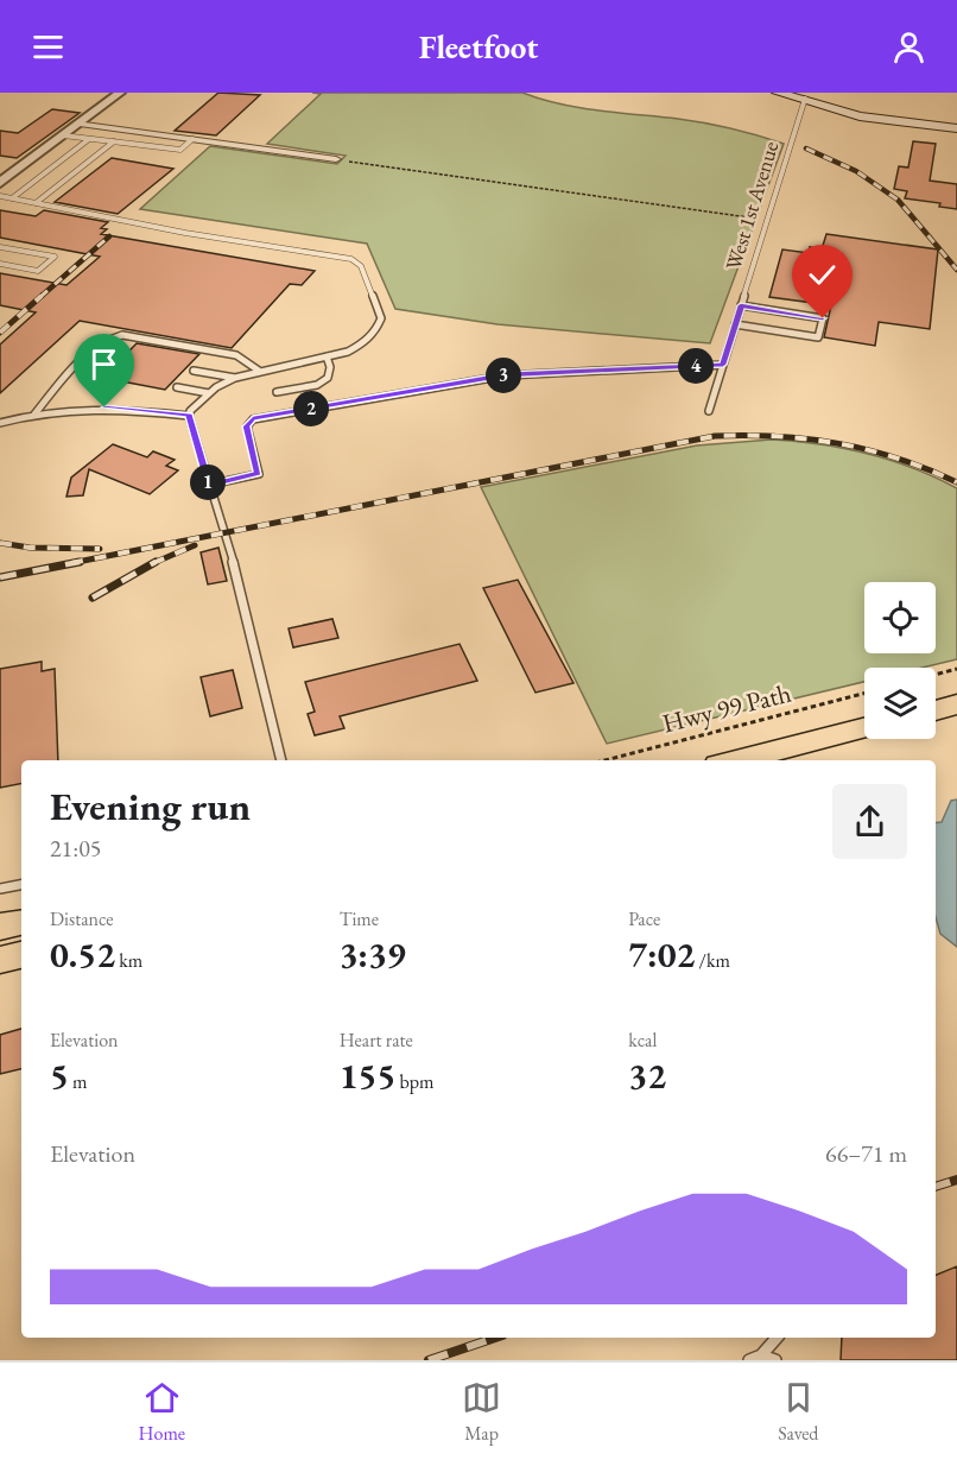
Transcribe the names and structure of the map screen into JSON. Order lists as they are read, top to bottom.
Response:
{
  "streets": {
    "lane": ["West 1st Avenue"],
    "path": ["Hwy 99 Path"]
  },
  "page": {
    "header": "Fleetfoot",
    "pins": [
      "4",
      "3",
      "2",
      "1"
    ],
    "heading": ["Evening run", "21:05"],
    "stats": [
      ["Distance", "0.52 km"],
      ["Time", "3:39"],
      ["Pace", "7:02 /km"],
      ["Elevation", "5 m"],
      ["Heart rate", "155 bpm"],
      ["kcal", "32"]
    ],
    "chart": ["Elevation", "66–71 m"],
    "tabs": ["Home", "Map", "Saved"]
  }
}
